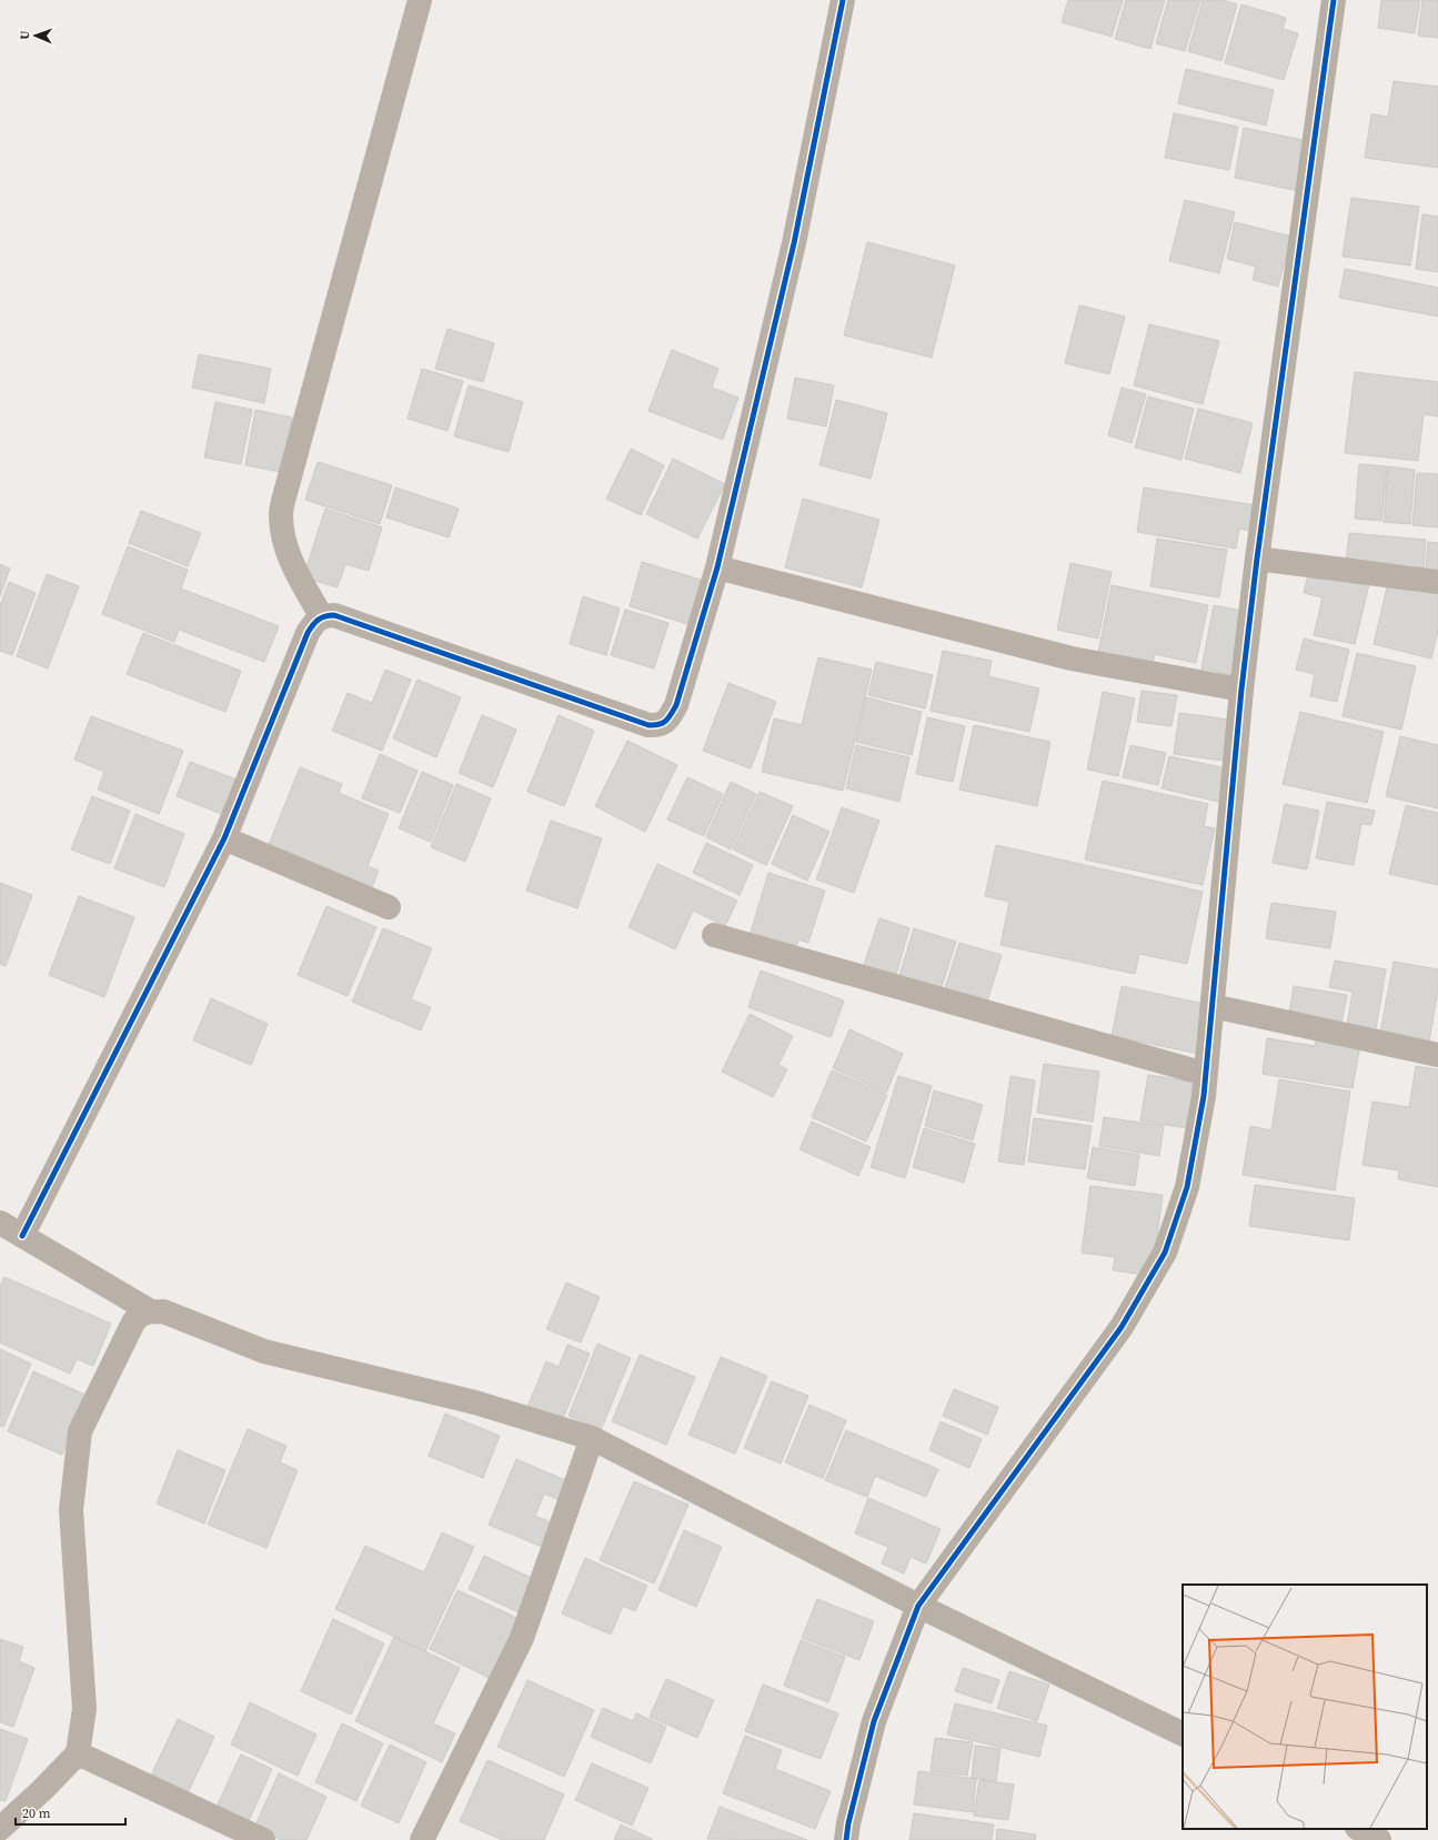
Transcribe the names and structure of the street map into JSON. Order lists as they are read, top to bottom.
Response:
{
  "scale_bar": "20 m",
  "north": "left"
}
